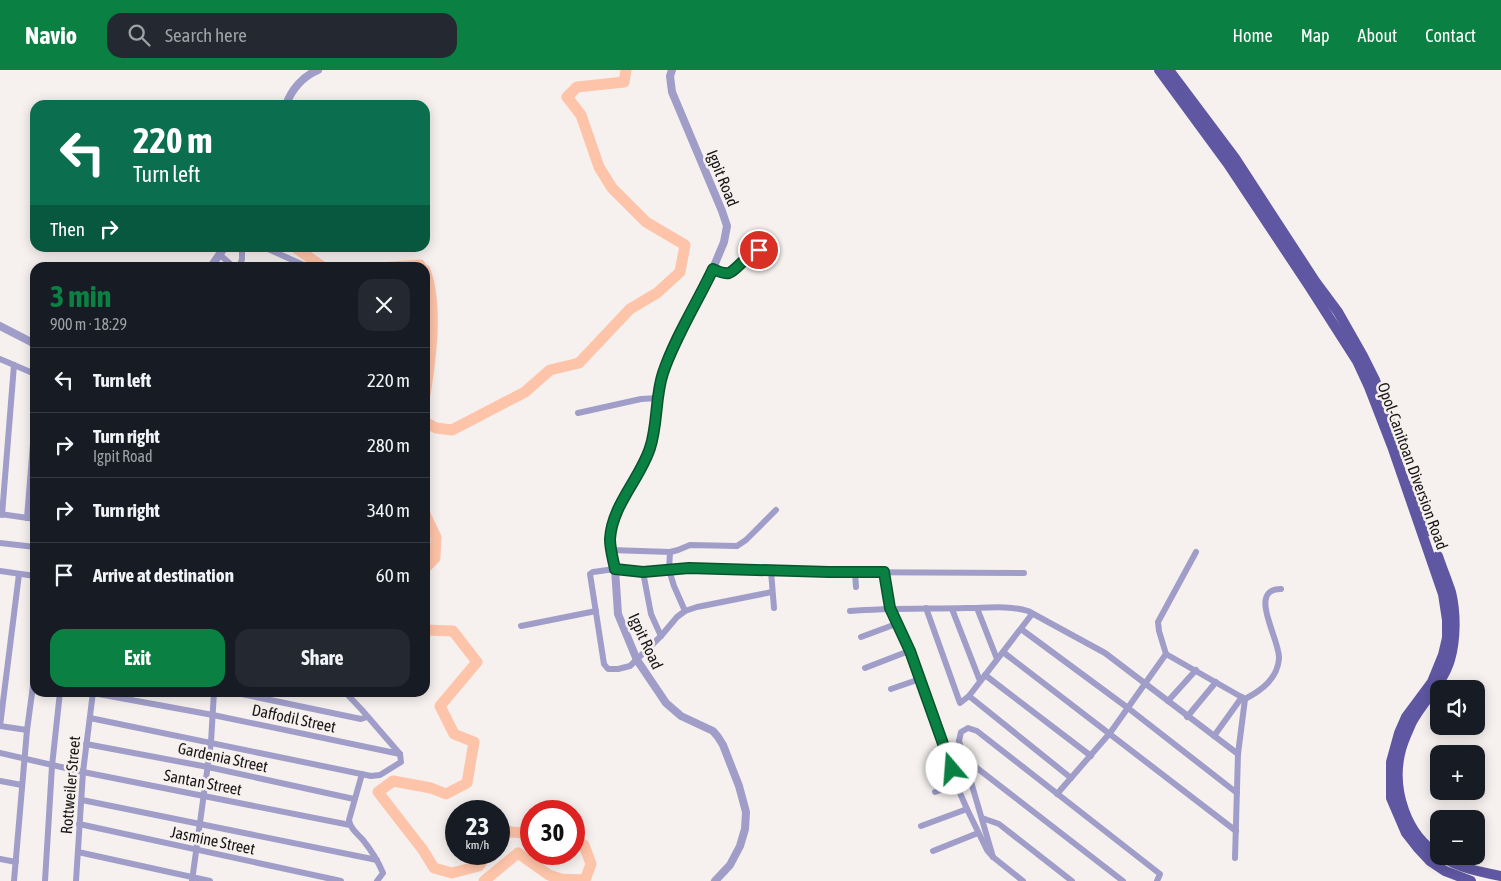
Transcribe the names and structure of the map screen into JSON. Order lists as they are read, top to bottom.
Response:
{
  "streets": {
    "main road": ["Opol-Canitoan Diversion Road"],
    "street": [
      "Igpit Road",
      "Daffodil Street",
      "Gardenia Street",
      "Santan Street",
      "Rottweiler Street",
      "Jasmine Street"
    ]
  },
  "crossings": [
    ["Gardenia Street", "Rottweiler Street"],
    ["Santan Street", "Rottweiler Street"],
    ["Rottweiler Street", "Jasmine Street"]
  ],
  "page": {
    "header": "Navio",
    "search": "Search here",
    "nav": [
      "Home",
      "Map",
      "About",
      "Contact"
    ],
    "turn": ["220 m", "Turn left"],
    "then": "Then",
    "heading": ["3 min", "900 m · 18:29"],
    "list": [
      {
        "name": "Turn left",
        "value": "220 m"
      },
      {
        "name": "Turn right",
        "note": "Igpit Road",
        "value": "280 m"
      },
      {
        "name": "Turn right",
        "value": "340 m"
      },
      {
        "name": "Arrive at destination",
        "value": "60 m"
      }
    ],
    "buttons": ["Exit", "Share"],
    "map_buttons": ["+", "−"],
    "speed": "23 km/h",
    "limit": "30"
  }
}
